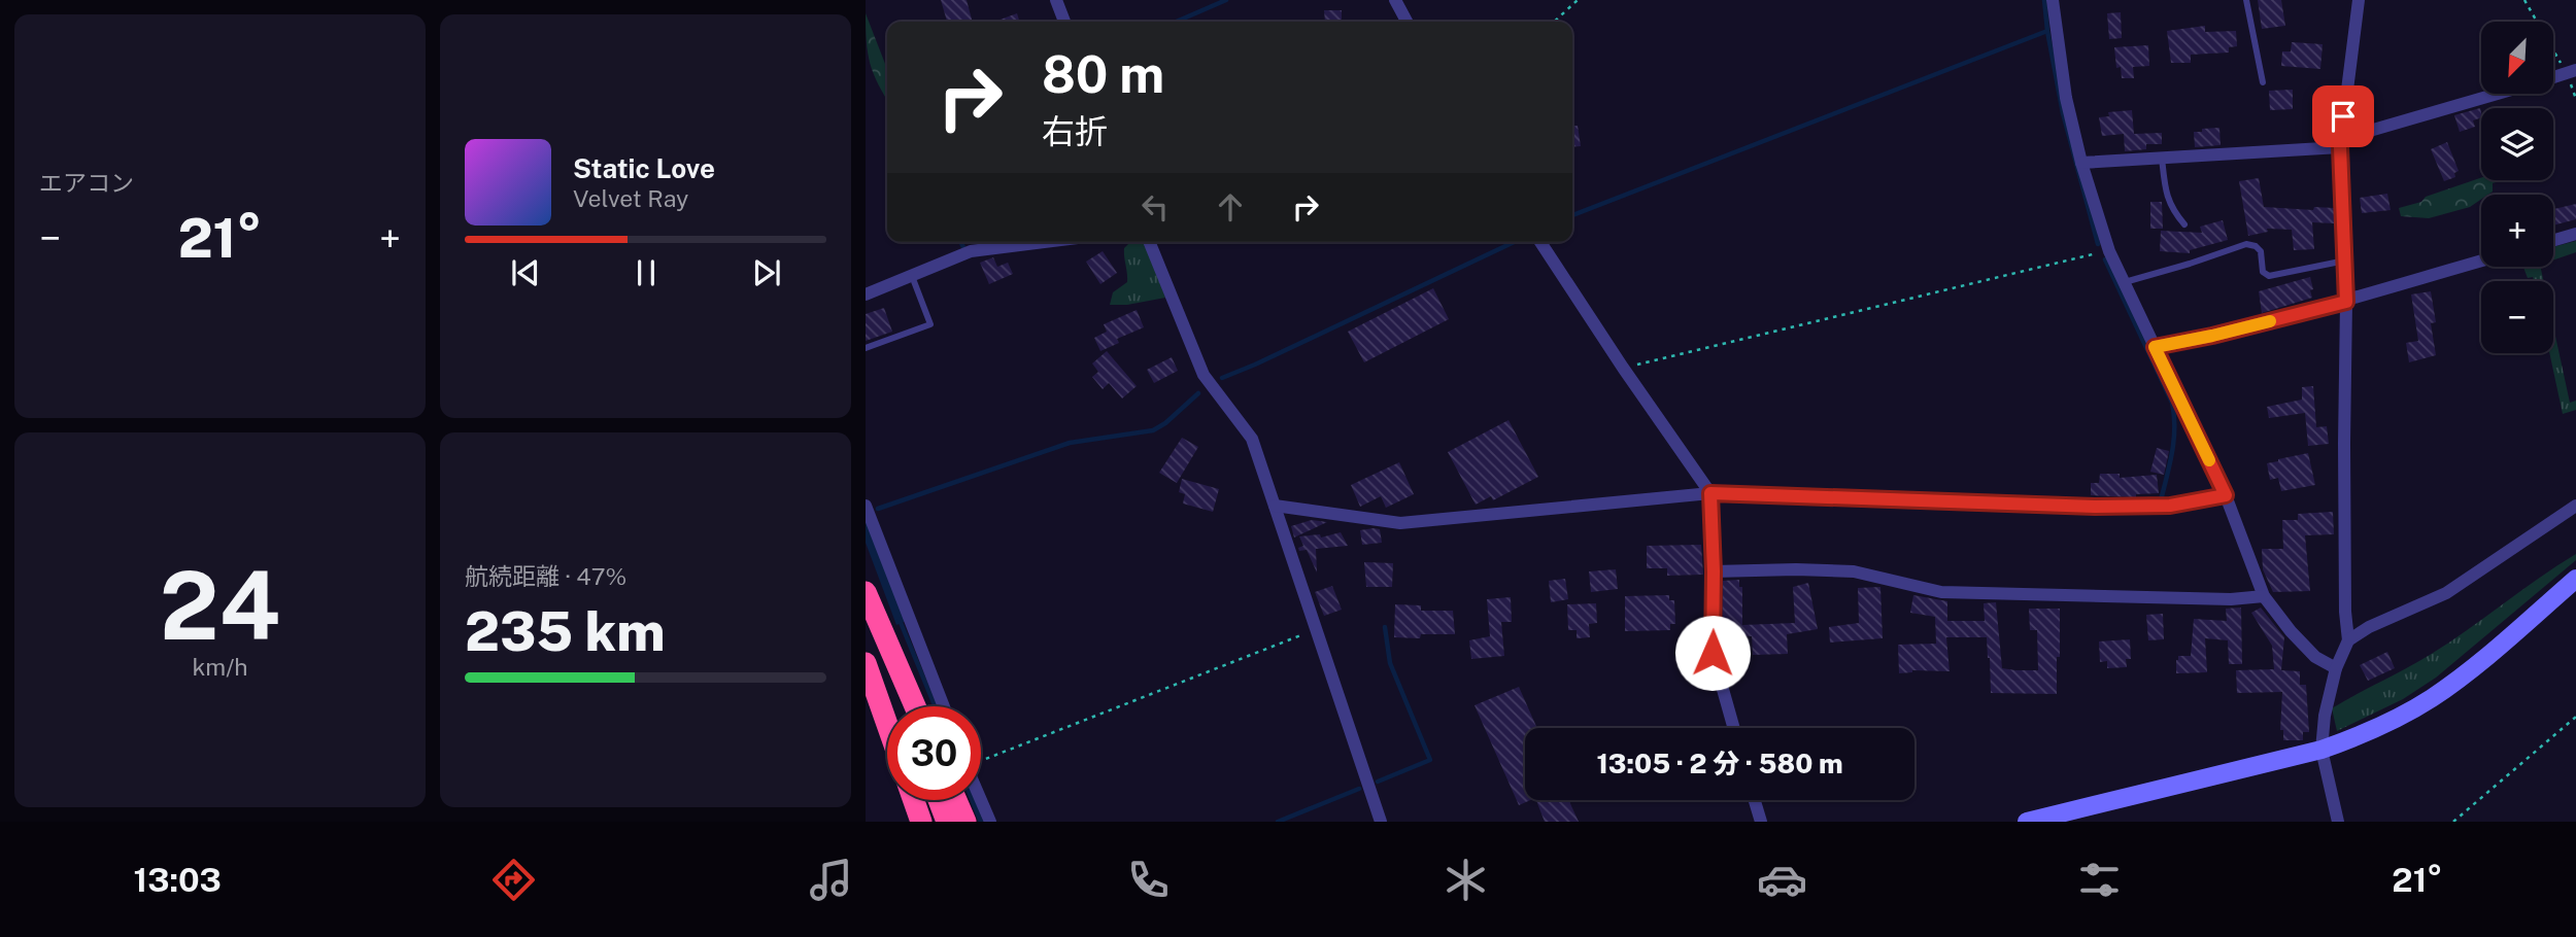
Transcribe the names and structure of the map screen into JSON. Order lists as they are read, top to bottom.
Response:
{
  "north": "bottom left",
  "page": {
    "tile": [
      "エアコン",
      ["24", "km/h"],
      ["航続距離 · 47%", "235 km"]
    ],
    "map_buttons": ["+", "−"],
    "turn": ["80 m", "右折"],
    "song": ["Static Love", "Velvet Ray"],
    "heat": ["−", "21°", "+"],
    "limit": "30",
    "trip": "13:05 · 2 分 · 580 m",
    "tabs": ["13:03", "21°"]
  }
}
